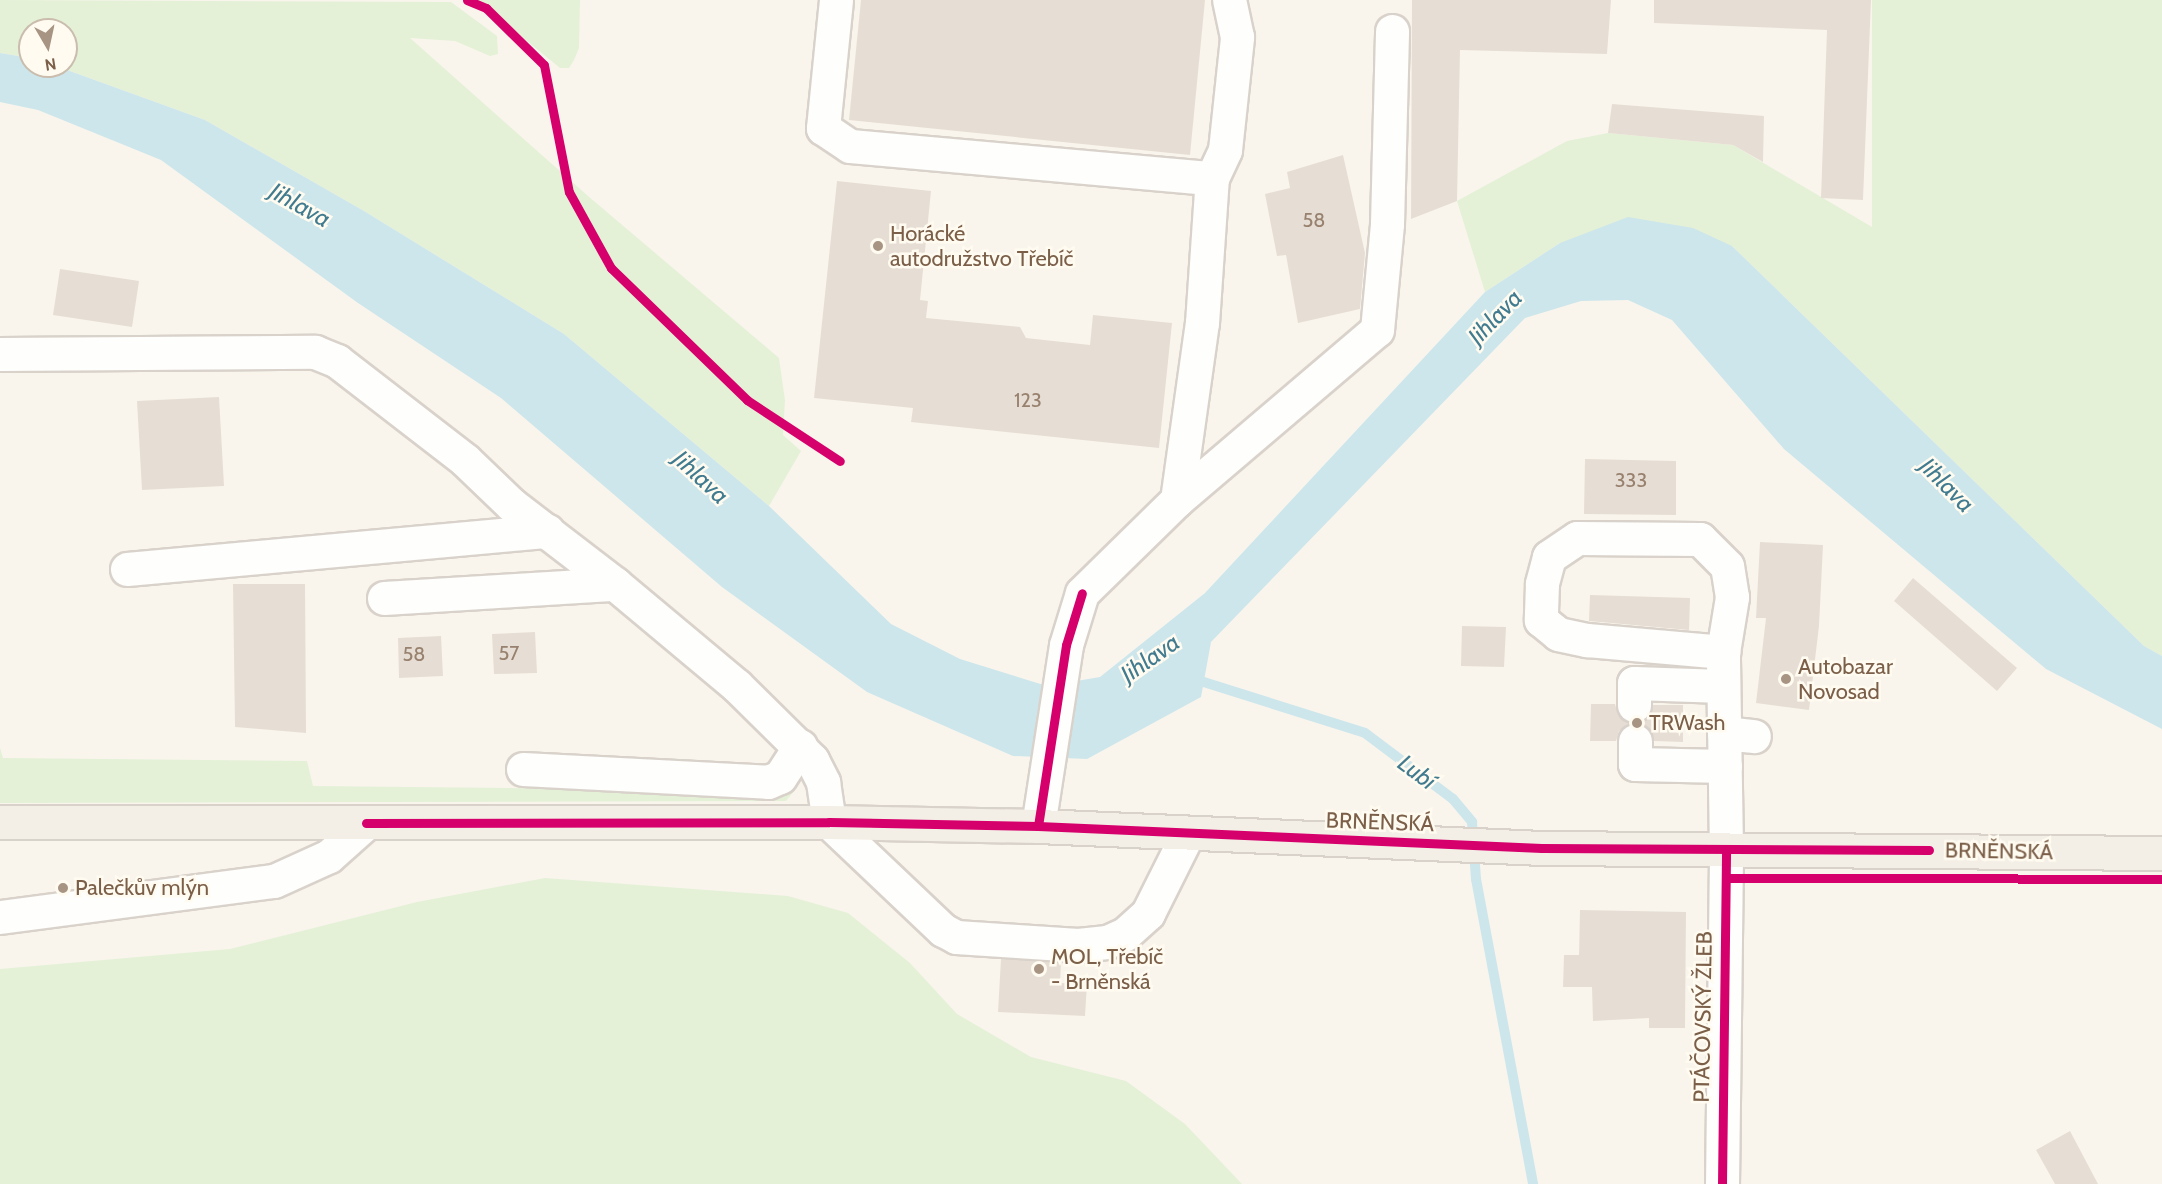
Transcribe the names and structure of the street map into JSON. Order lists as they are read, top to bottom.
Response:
{
  "streets": {
    "main road": ["BRNĚNSKÁ"],
    "street": ["PTÁČOVSKÝ ŽLEB"]
  },
  "crossings": [
    ["BRNĚNSKÁ", "PTÁČOVSKÝ ŽLEB"]
  ],
  "water": ["Jihlava", "Lubí"],
  "places": [
    "Horácké autodružstvo Třebíč",
    "Autobazar Novosad",
    "TRWash",
    "Palečkův mlýn",
    "MOL, Třebíč - Brněnská"
  ],
  "house_numbers": [
    "58",
    "123",
    "333",
    "57",
    "58"
  ],
  "north": "bottom"
}
